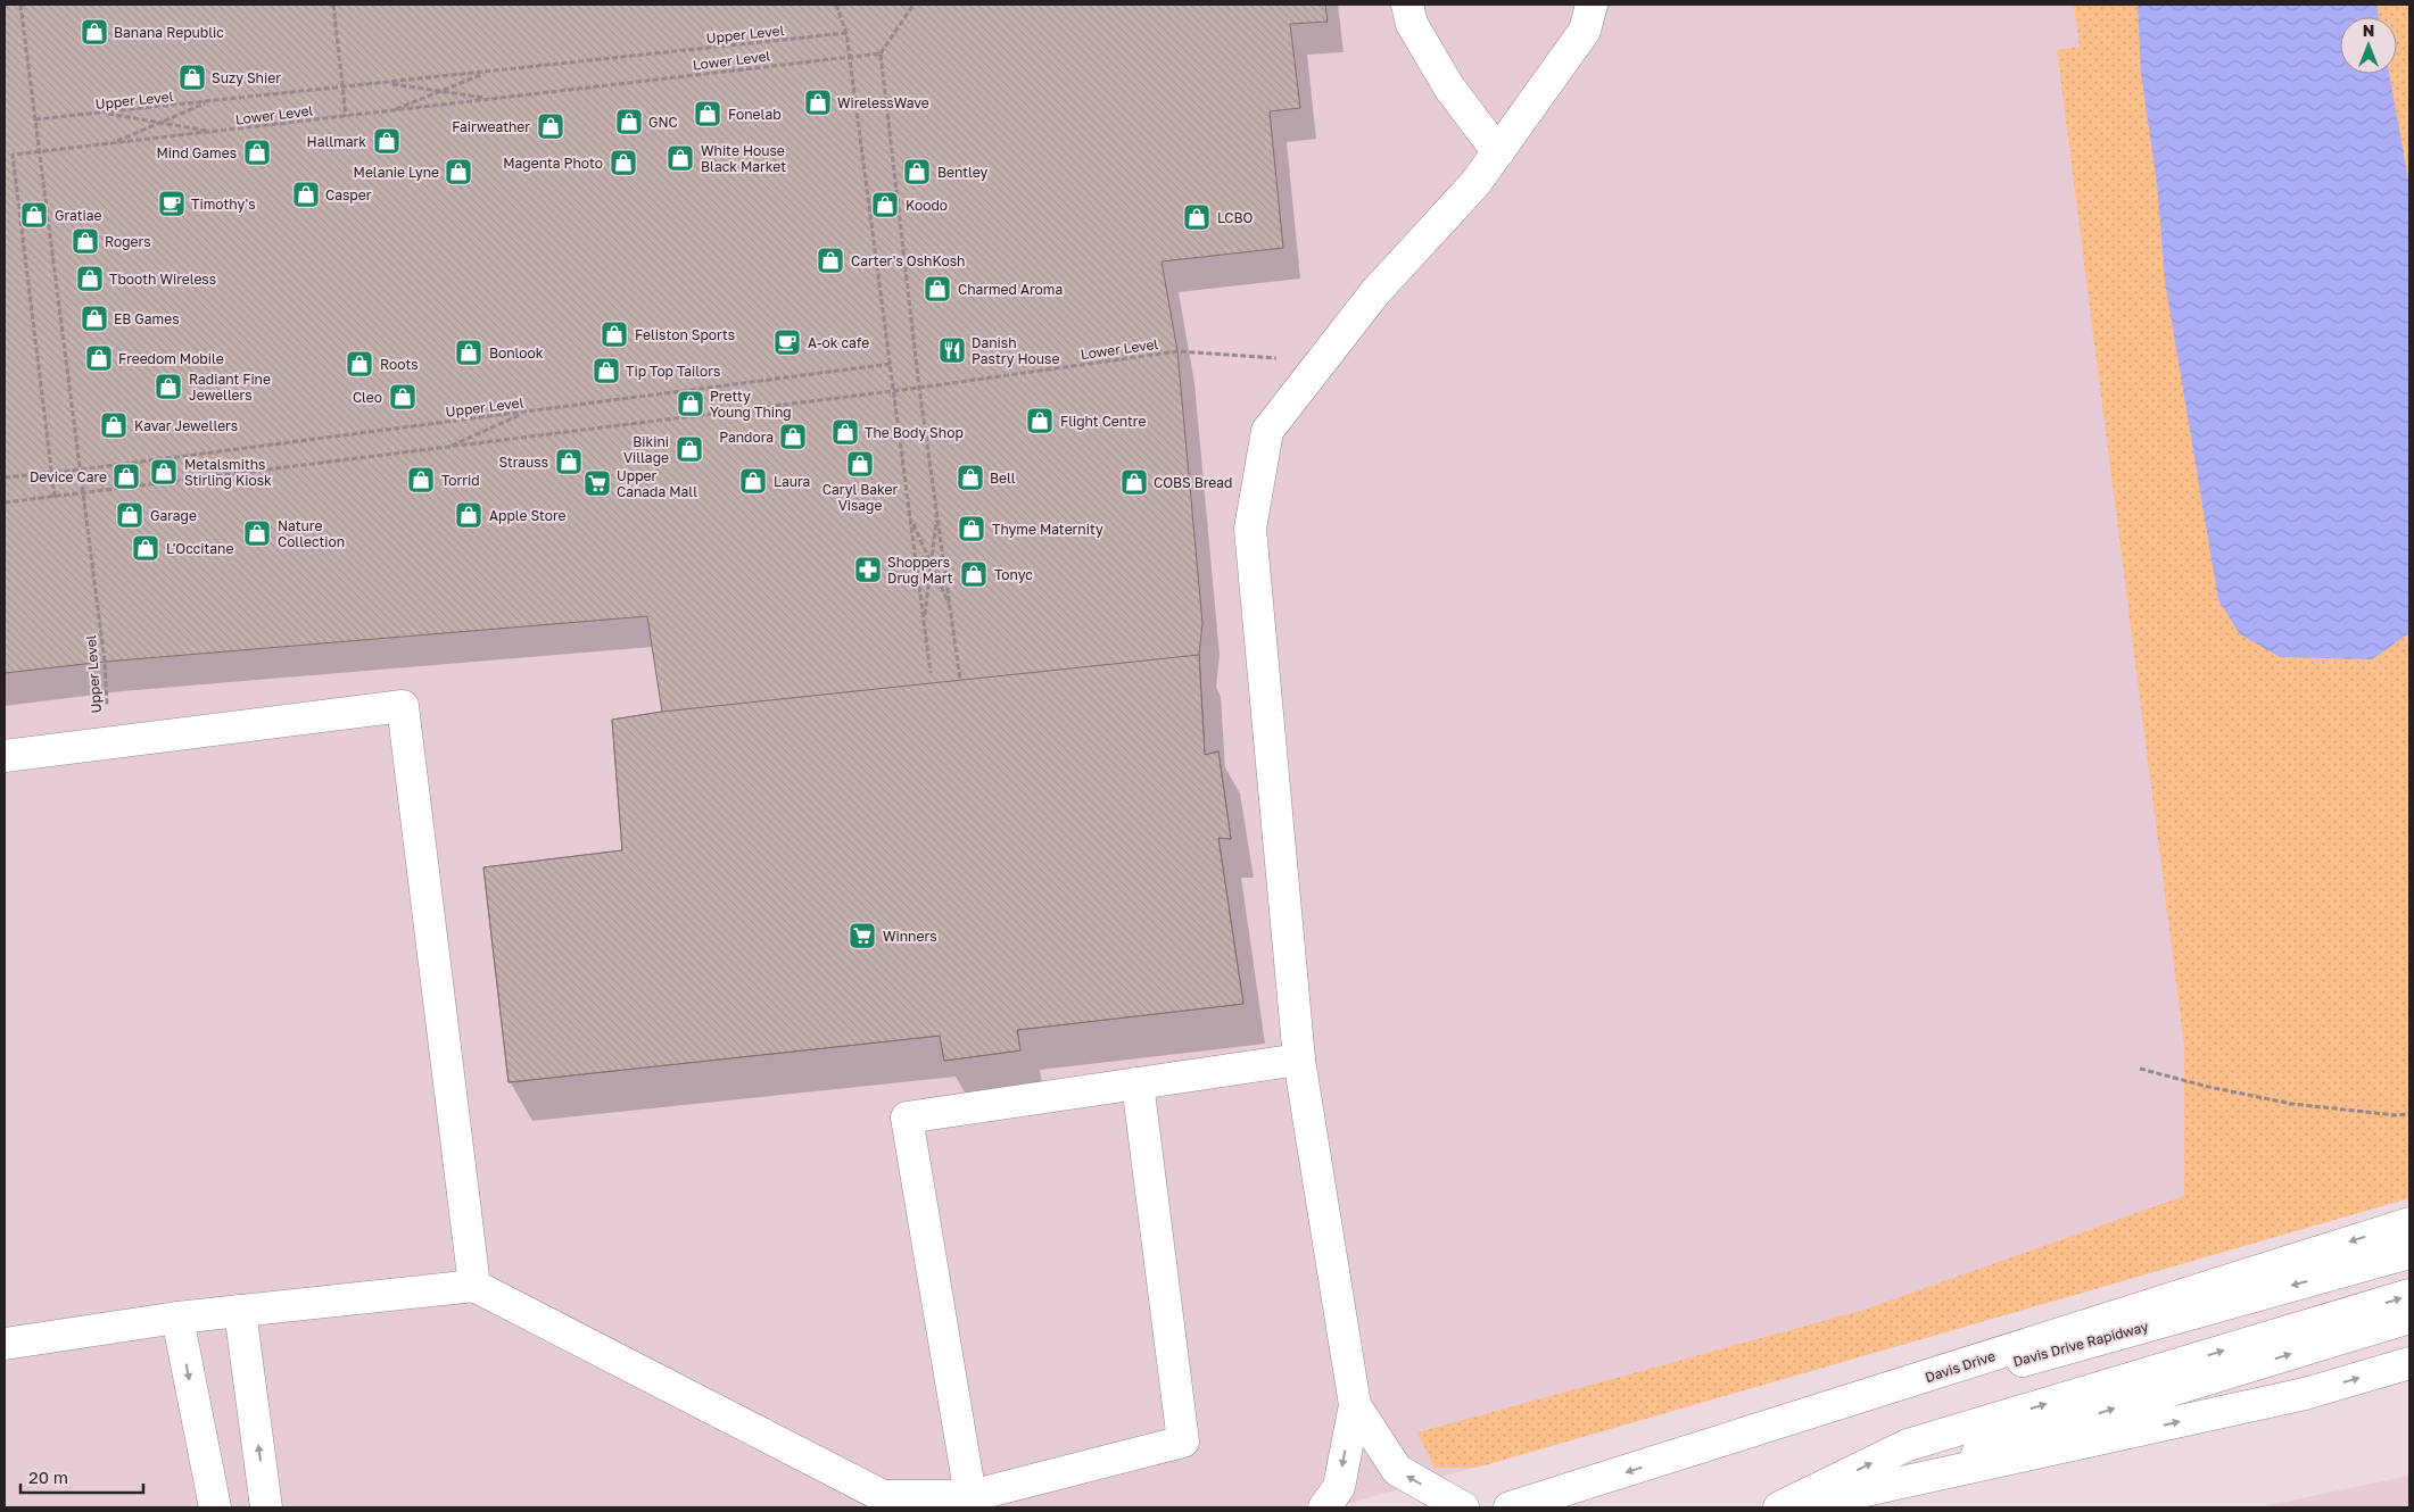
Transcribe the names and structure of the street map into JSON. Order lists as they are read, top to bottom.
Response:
{
  "streets": {
    "main road": ["Davis Drive Rapidway", "Davis Drive"],
    "path": ["Upper Level", "Lower Level"]
  },
  "crossings": [
    ["Davis Drive Rapidway", "Davis Drive"]
  ],
  "places": {
    "shop": [
      "Banana Republic",
      "Suzy Shier",
      "WirelessWave",
      "Fonelab",
      "GNC",
      "Fairweather",
      "Hallmark",
      "Mind Games",
      "White House Black Market",
      "Magenta Photo",
      "Melanie Lyne",
      "Bentley",
      "Casper",
      "Koodo",
      "Gratiae",
      "LCBO",
      "Rogers",
      "Carter's OshKosh",
      "Tbooth Wireless",
      "Charmed Aroma",
      "EB Games",
      "Feliston Sports",
      "Bonlook",
      "Freedom Mobile",
      "Roots",
      "Tip Top Tailors",
      "Radiant Fine Jewellers",
      "Cleo",
      "Pretty Young Thing",
      "Flight Centre",
      "Kavar Jewellers",
      "The Body Shop",
      "Pandora",
      "Bikini Village",
      "Strauss",
      "Caryl Baker Visage",
      "Metalsmiths Stirling Kiosk",
      "Device Care",
      "Bell",
      "Torrid",
      "Laura",
      "COBS Bread",
      "Garage",
      "Apple Store",
      "Thyme Maternity",
      "Nature Collection",
      "L'Occitane",
      "Tonyc"
    ],
    "cafe": ["Timothy's", "A-ok cafe"],
    "restaurant": ["Danish Pastry House"],
    "supermarket": ["Upper Canada Mall", "Winners"],
    "pharmacy": ["Shoppers Drug Mart"]
  },
  "scale_bar": "20 m",
  "north": "top"
}
